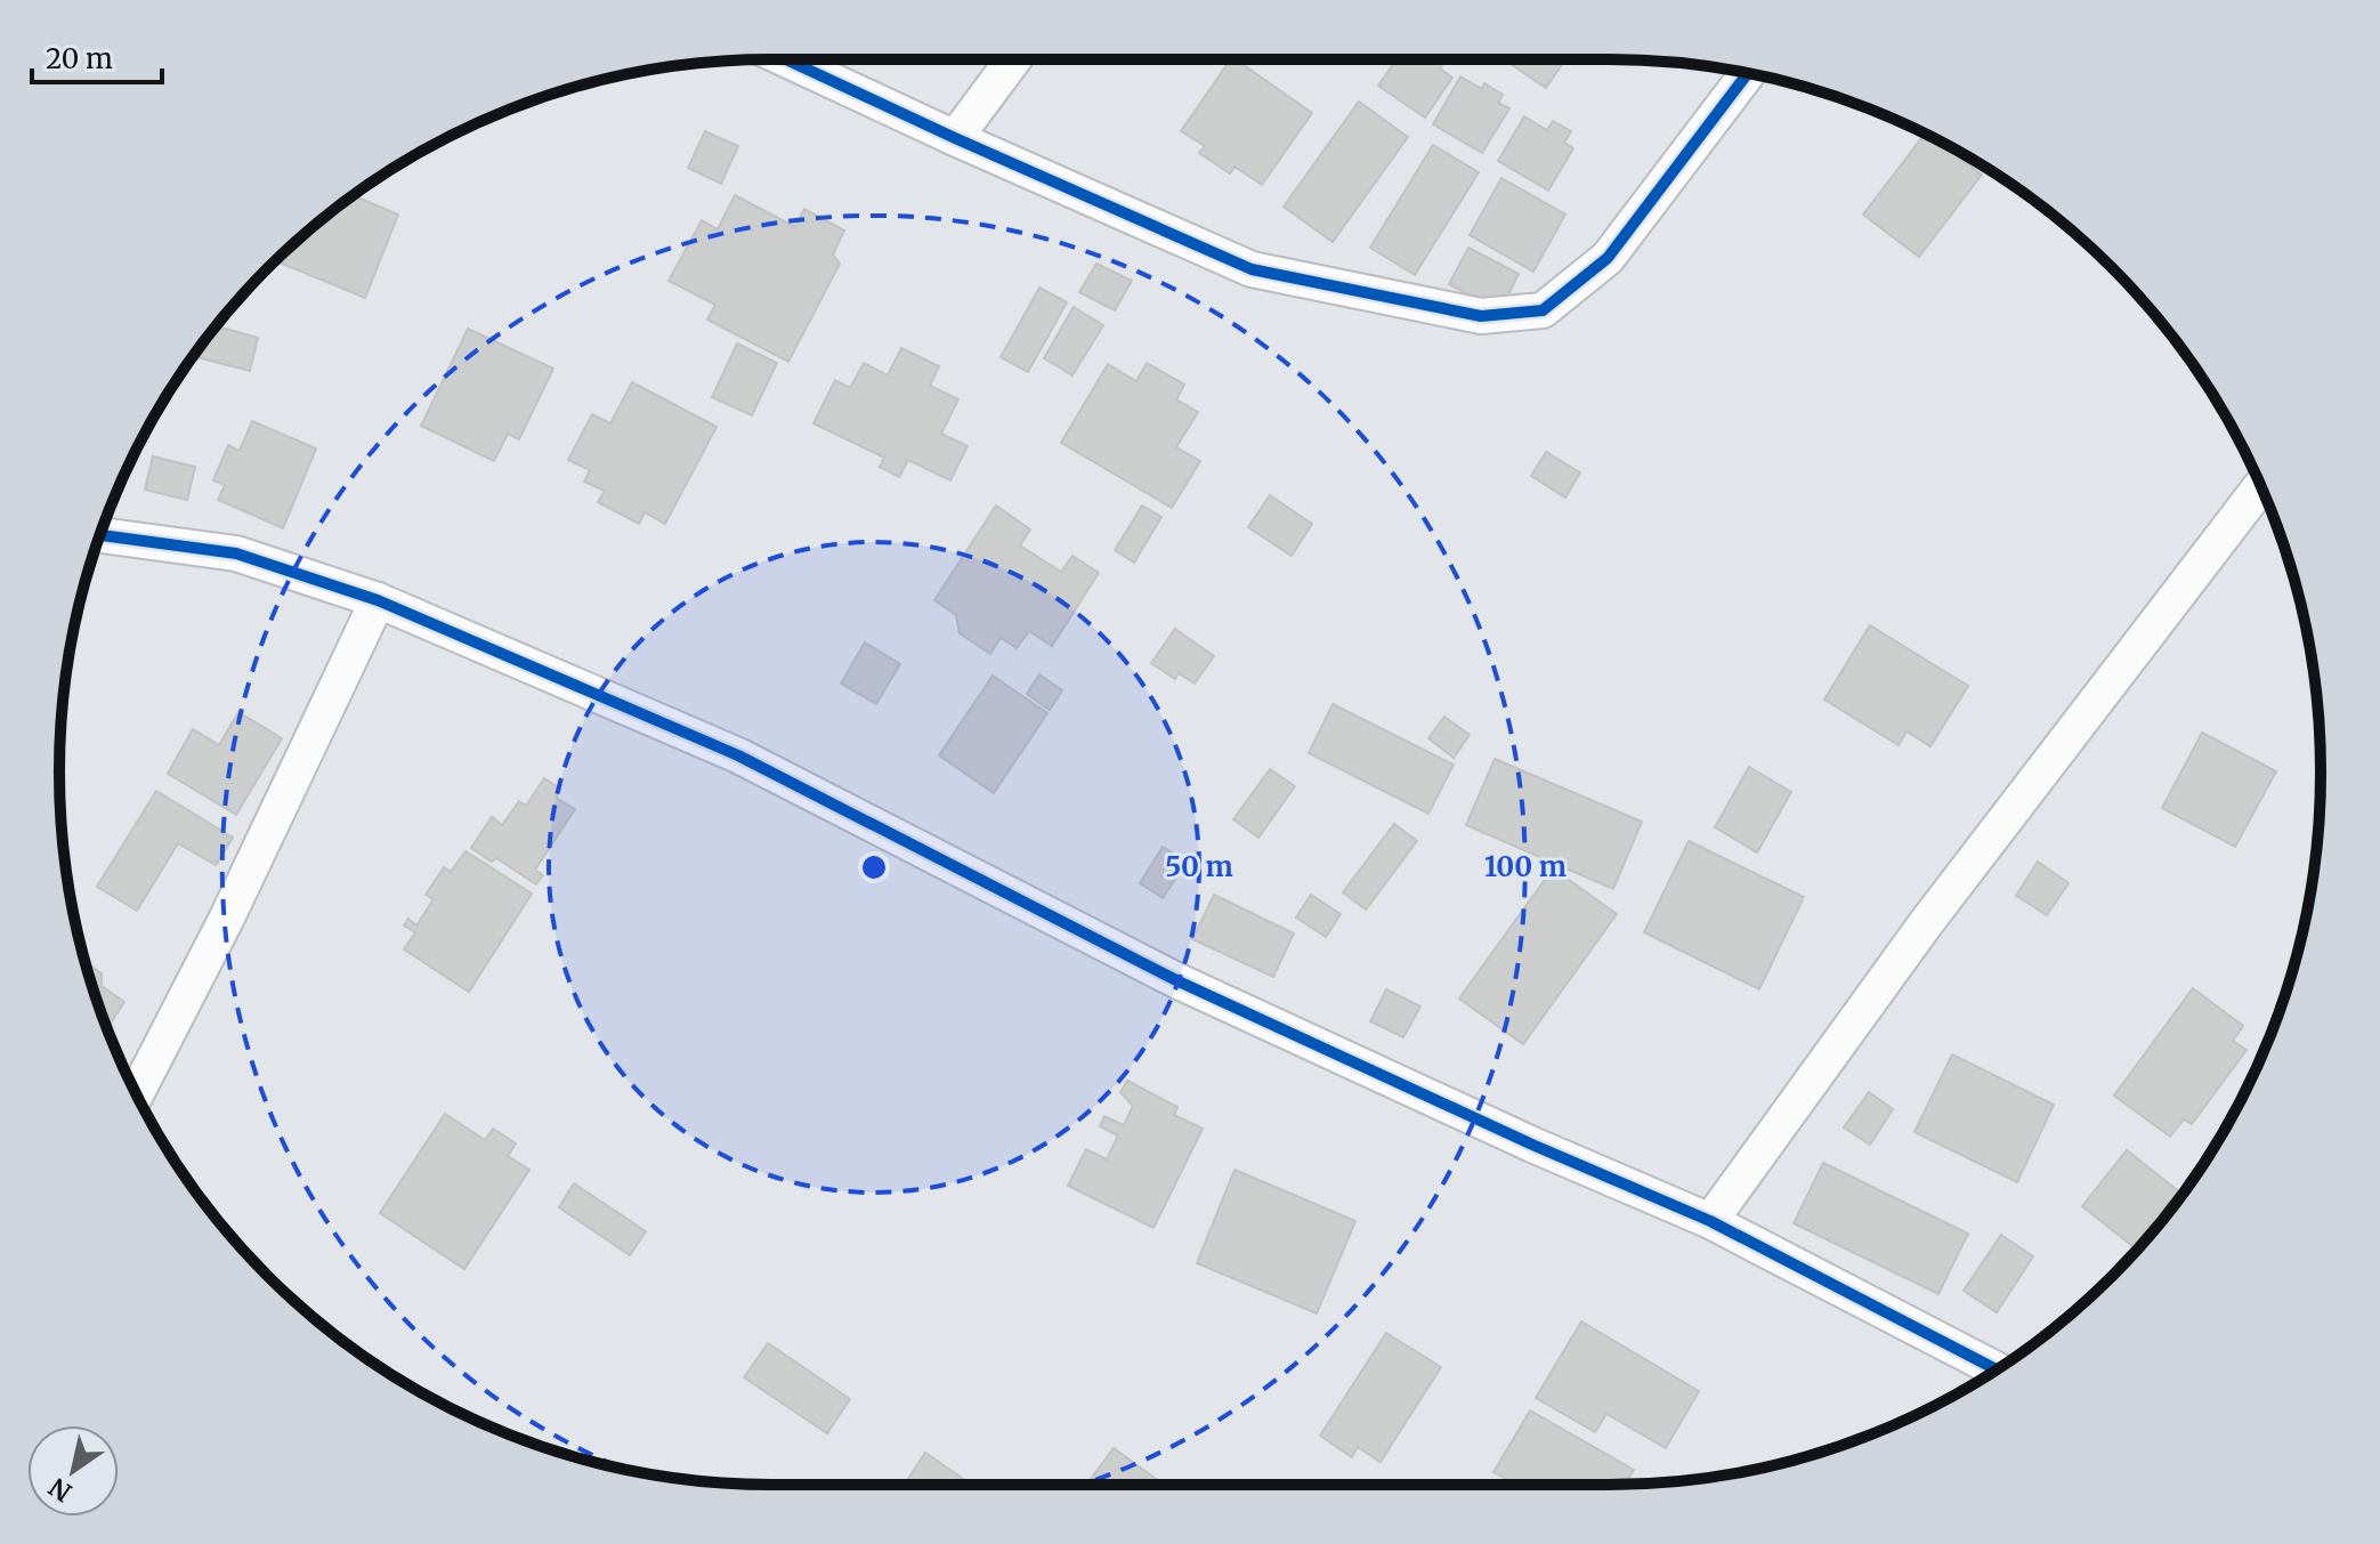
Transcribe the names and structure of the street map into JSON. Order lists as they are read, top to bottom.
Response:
{
  "scale_bar": "20 m",
  "north": "bottom left",
  "rings": ["50 m", "100 m"]
}
